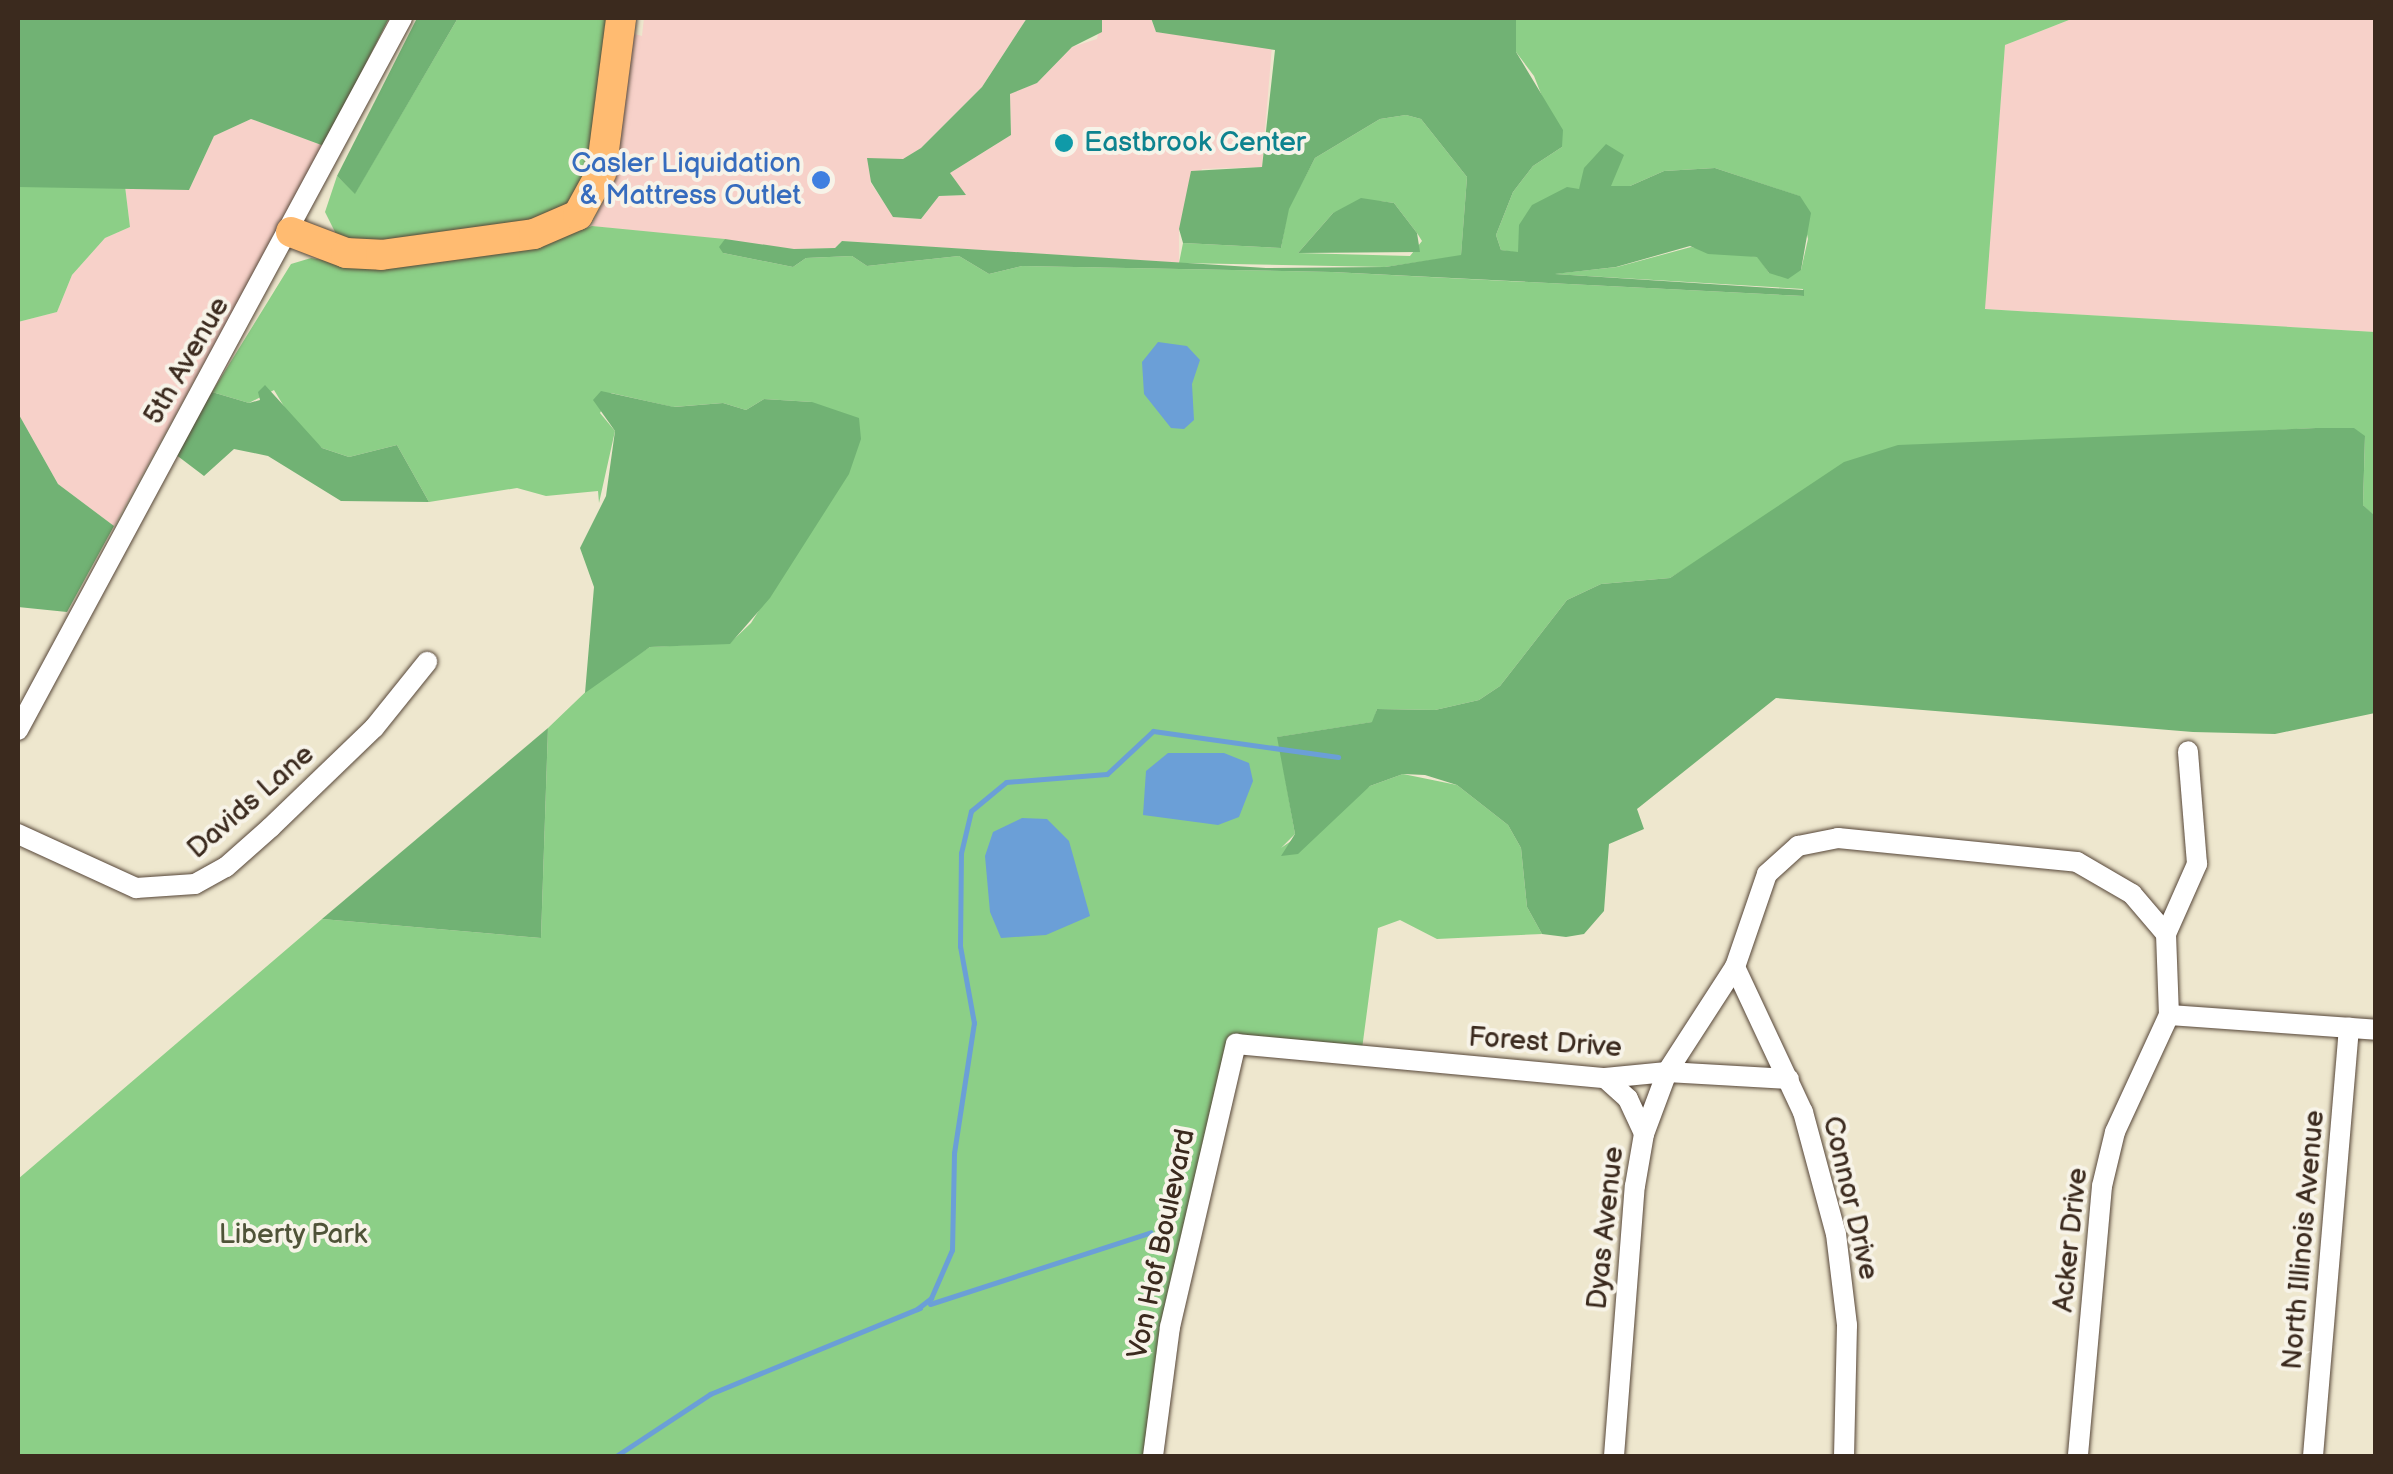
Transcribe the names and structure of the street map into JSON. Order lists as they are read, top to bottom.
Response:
{
  "streets": {
    "street": [
      "5th Avenue",
      "Davids Lane",
      "Forest Drive",
      "Connor Drive",
      "Dyas Avenue",
      "Acker Drive",
      "North Illinois Avenue",
      "Von Hof Boulevard"
    ]
  },
  "crossings": [
    ["Forest Drive", "Dyas Avenue"],
    ["Forest Drive", "Von Hof Boulevard"]
  ],
  "parks": ["Liberty Park"],
  "places": ["Eastbrook Center", "Casler Liquidation & Mattress Outlet"]
}
